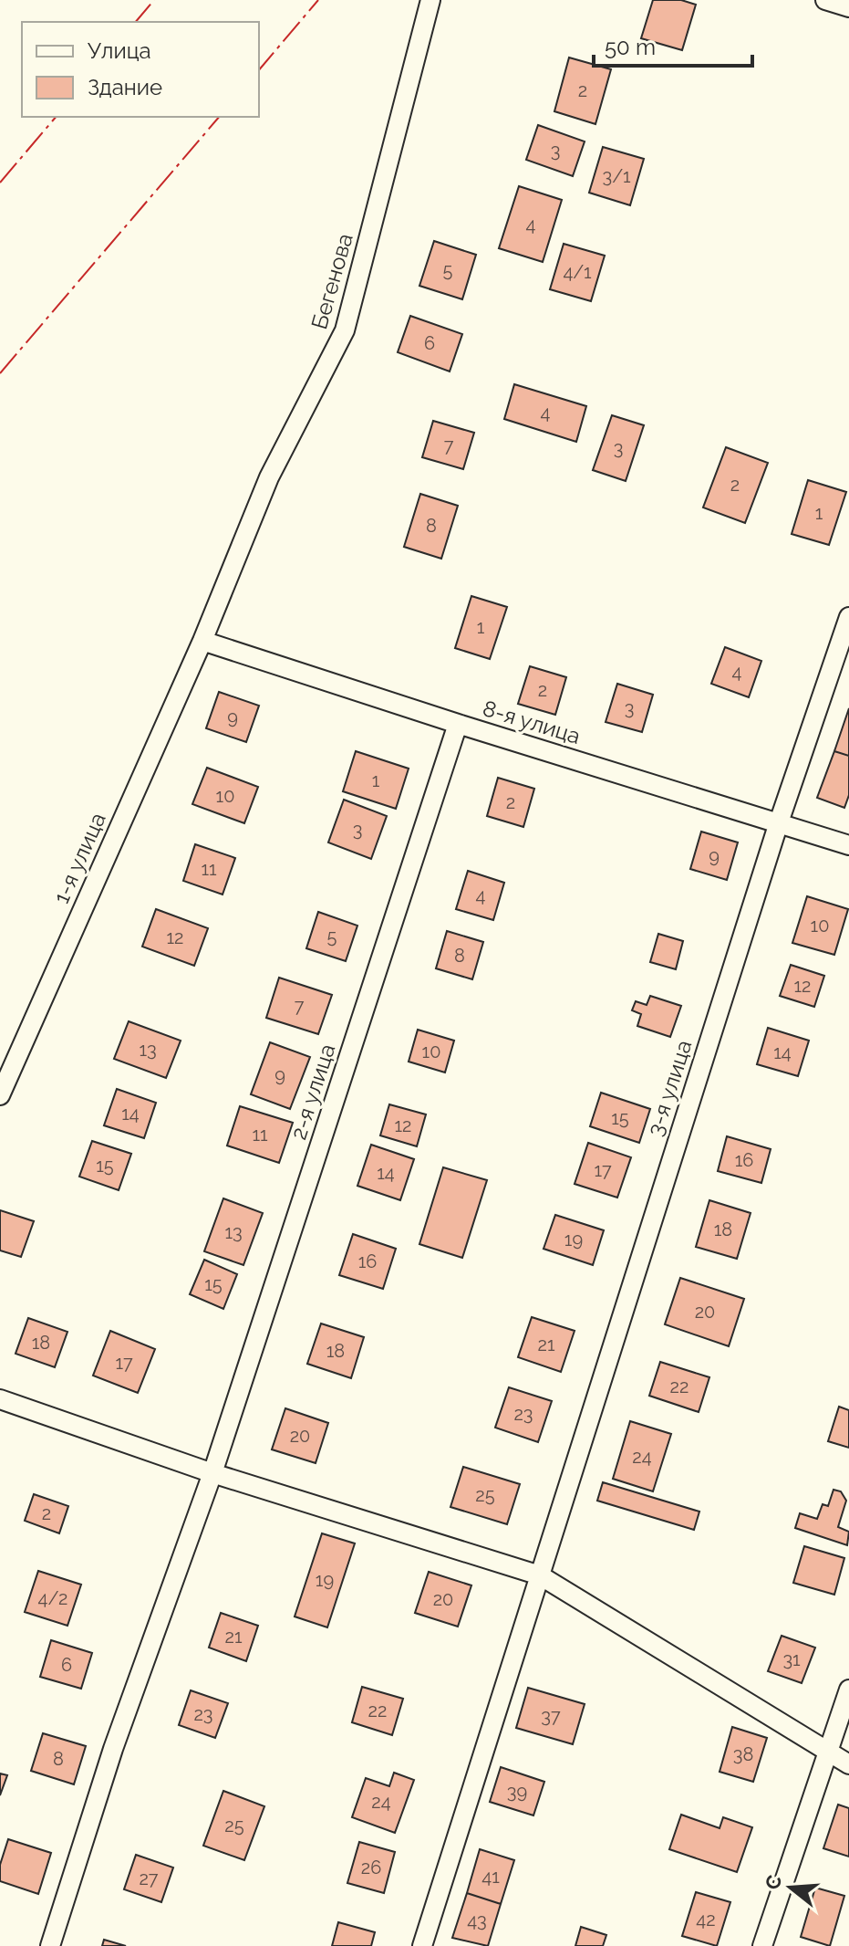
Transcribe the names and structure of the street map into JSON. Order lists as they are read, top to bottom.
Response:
{
  "streets": {
    "street": [
      "Бегенова",
      "8-я улица",
      "1-я улица",
      "3-я улица",
      "2-я улица"
    ]
  },
  "crossings": [
    ["Бегенова", "8-я улица"],
    ["Бегенова", "1-я улица"],
    ["8-я улица", "1-я улица"],
    ["8-я улица", "3-я улица"],
    ["8-я улица", "2-я улица"]
  ],
  "house_numbers": [
    "2",
    "3",
    "3/1",
    "4",
    "5",
    "4/1",
    "6",
    "4",
    "7",
    "3",
    "2",
    "1",
    "8",
    "1",
    "4",
    "2",
    "3",
    "9",
    "1",
    "10",
    "2",
    "3",
    "9",
    "11",
    "4",
    "10",
    "5",
    "12",
    "8",
    "12",
    "7",
    "13",
    "10",
    "14",
    "9",
    "14",
    "15",
    "12",
    "11",
    "16",
    "15",
    "17",
    "14",
    "18",
    "13",
    "19",
    "16",
    "15",
    "20",
    "18",
    "21",
    "18",
    "17",
    "22",
    "23",
    "20",
    "24",
    "25",
    "2",
    "19",
    "4/2",
    "20",
    "21",
    "31",
    "6",
    "22",
    "23",
    "37",
    "38",
    "8",
    "39",
    "24",
    "25",
    "26",
    "41",
    "27",
    "42",
    "43"
  ],
  "legend": ["Улица", "Здание"],
  "scale_bar": "50 m",
  "north": "left"
}
